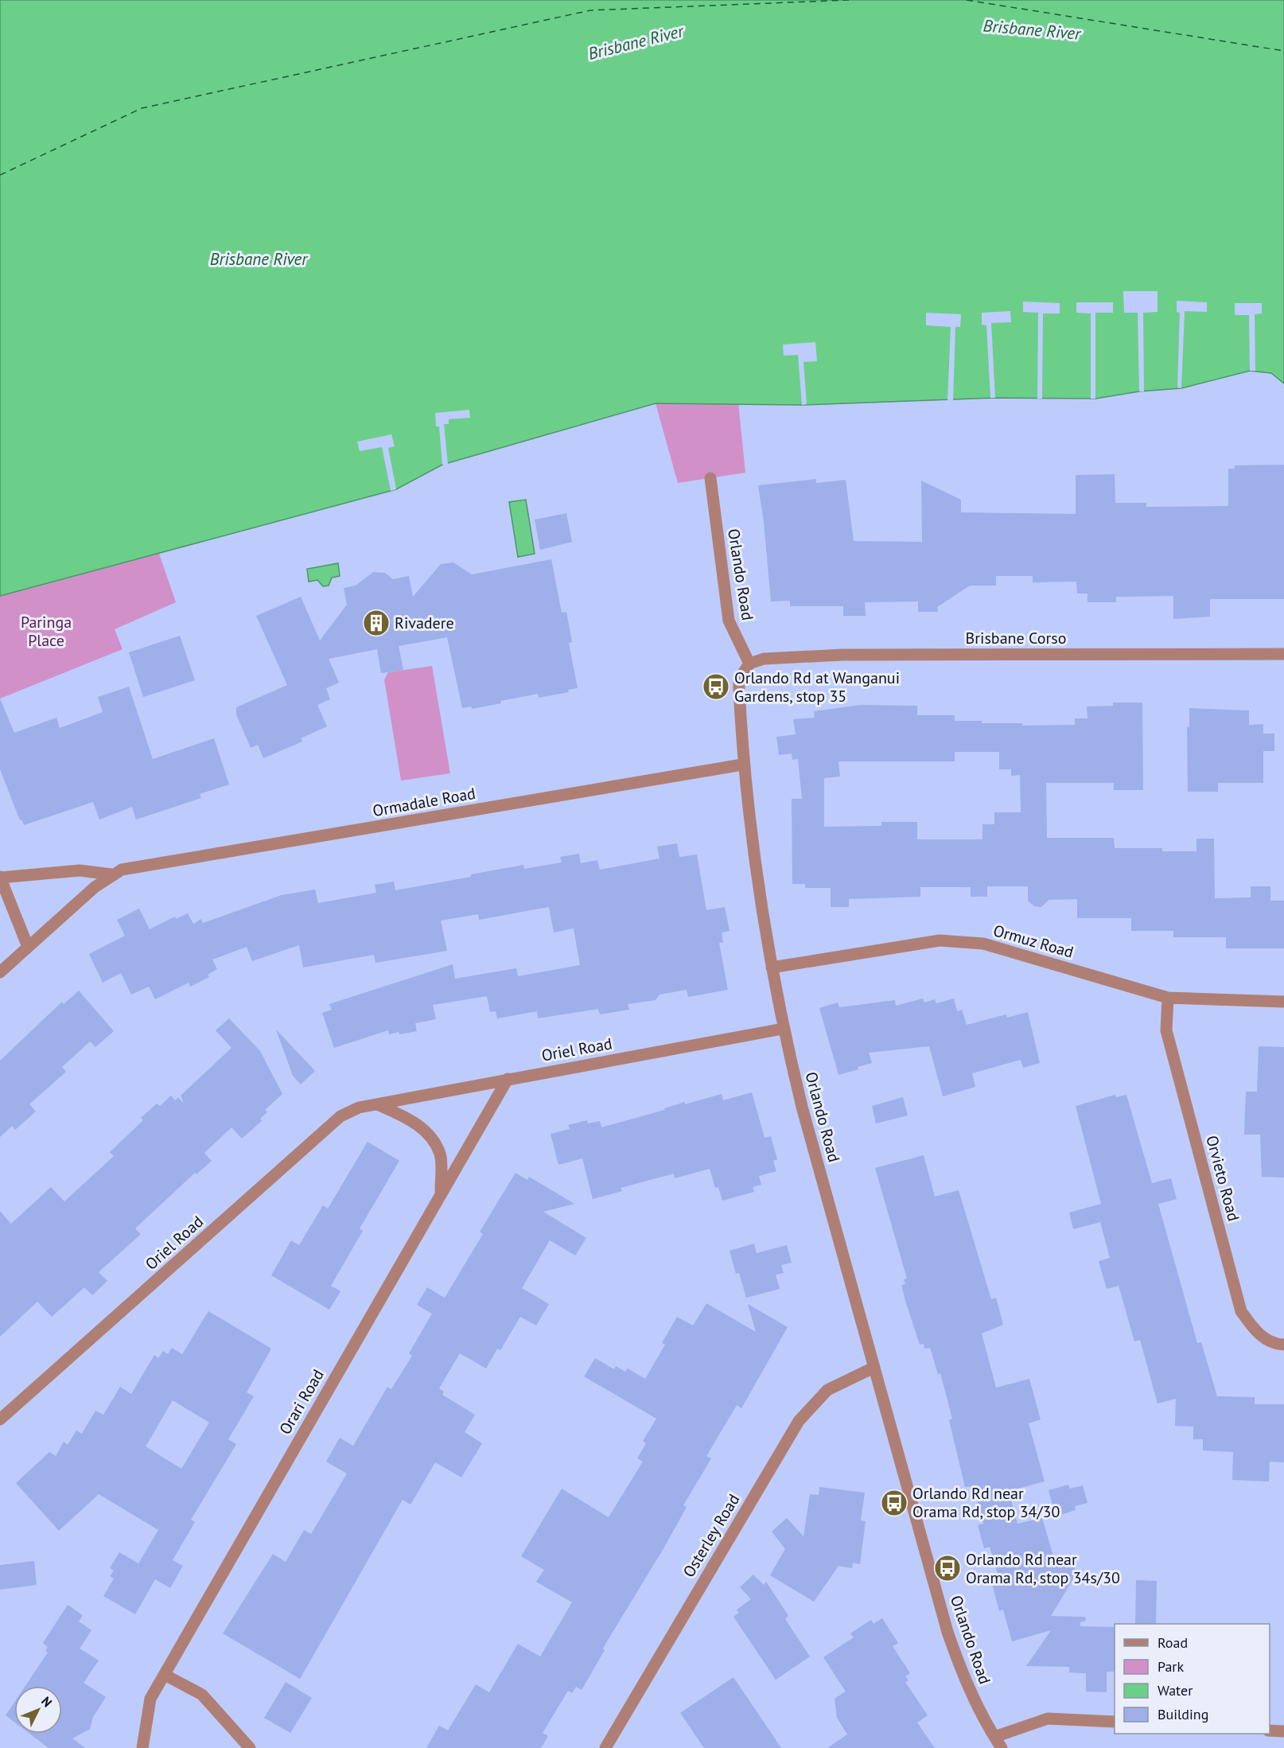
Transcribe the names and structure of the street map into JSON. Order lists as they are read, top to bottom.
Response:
{
  "streets": {
    "street": [
      "Orlando Road",
      "Brisbane Corso",
      "Ormadale Road",
      "Ormuz Road",
      "Oriel Road",
      "Orvieto Road",
      "Orari Road",
      "Osterley Road"
    ]
  },
  "crossings": [
    ["Orlando Road", "Brisbane Corso"],
    ["Orlando Road", "Ormadale Road"],
    ["Orlando Road", "Ormuz Road"],
    ["Orlando Road", "Oriel Road"],
    ["Orlando Road", "Osterley Road"],
    ["Ormuz Road", "Orvieto Road"],
    ["Oriel Road", "Orari Road"]
  ],
  "water": ["Brisbane River"],
  "parks": ["Paringa Place"],
  "places": {
    "building": ["Rivadere"],
    "bus stop": ["Orlando Rd at Wanganui Gardens, stop 35", "Orlando Rd near Orama Rd, stop 34/30", "Orlando Rd near Orama Rd, stop 34s/30"]
  },
  "legend": [
    "Road",
    "Park",
    "Water",
    "Building"
  ],
  "north": "top right"
}
